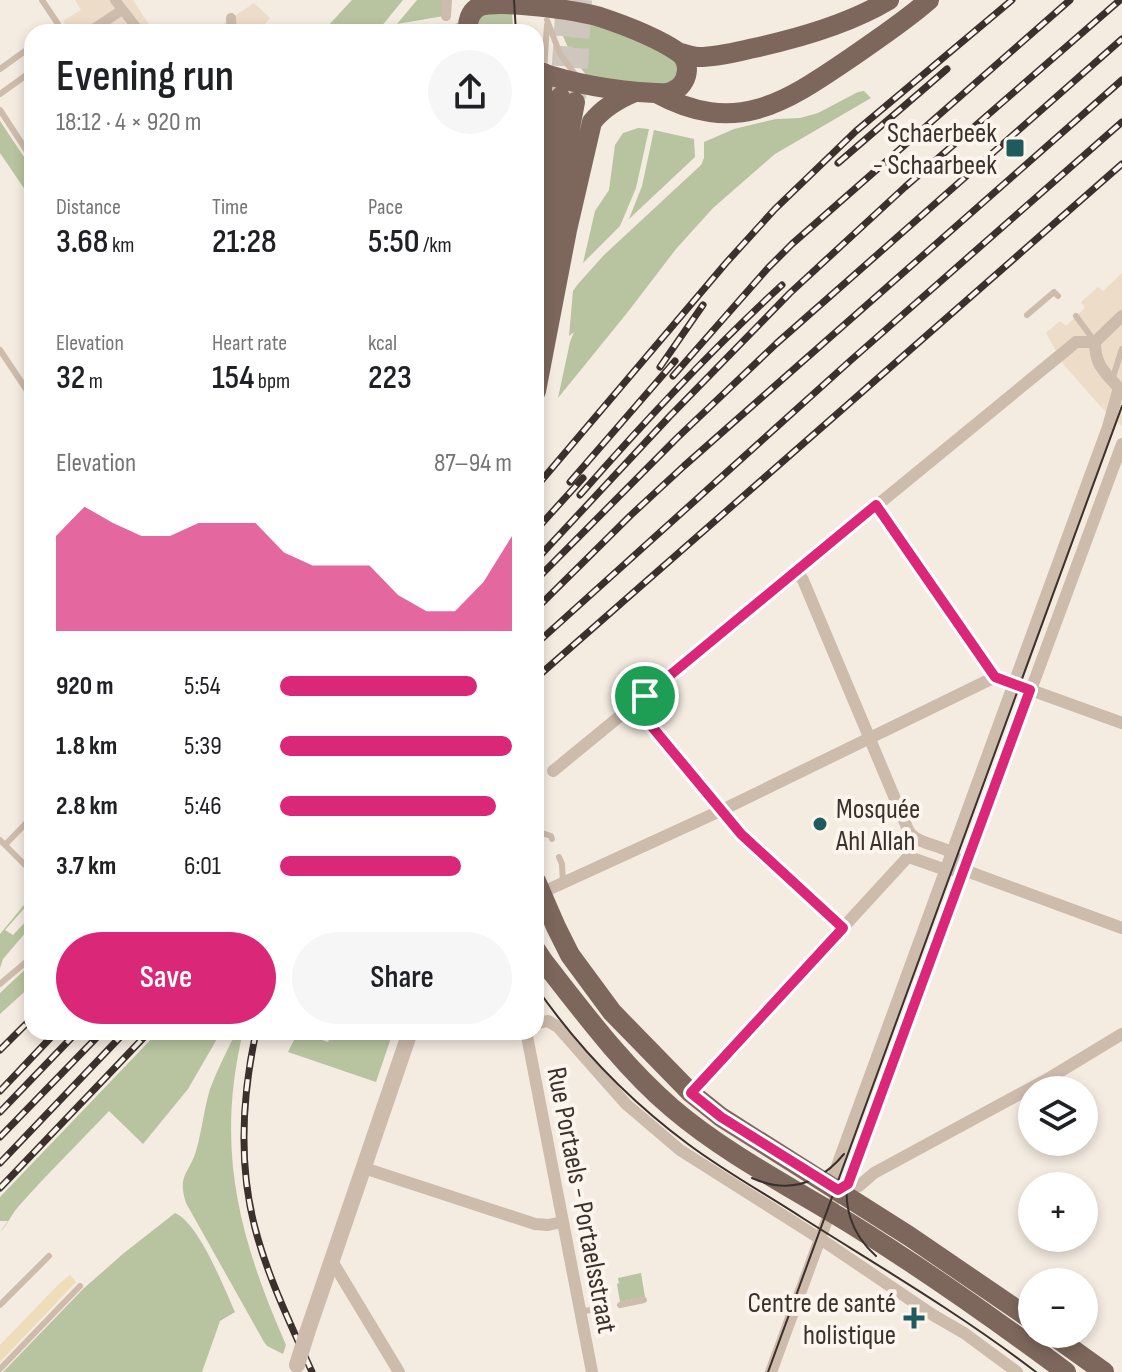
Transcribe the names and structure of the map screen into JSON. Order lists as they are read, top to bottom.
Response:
{
  "streets": {
    "street": ["Rue Portaels - Portaelsstraat"]
  },
  "places": {
    "transit": ["Schaerbeek - Schaarbeek"],
    "other": ["Mosquée Ahl Allah"],
    "health": ["Centre de santé holistique"]
  },
  "page": {
    "heading": ["Evening run", "18:12 · 4 × 920 m"],
    "stats": [
      ["Distance", "3.68 km"],
      ["Time", "21:28"],
      ["Pace", "5:50 /km"],
      ["Elevation", "32 m"],
      ["Heart rate", "154 bpm"],
      ["kcal", "223"]
    ],
    "chart": ["Elevation", "87–94 m"],
    "list": [
      {
        "name": "920 m",
        "note": "5:54"
      },
      {
        "name": "1.8 km",
        "note": "5:39"
      },
      {
        "name": "2.8 km",
        "note": "5:46"
      },
      {
        "name": "3.7 km",
        "note": "6:01"
      }
    ],
    "buttons": ["Save", "Share"],
    "map_buttons": ["+", "−"]
  }
}
